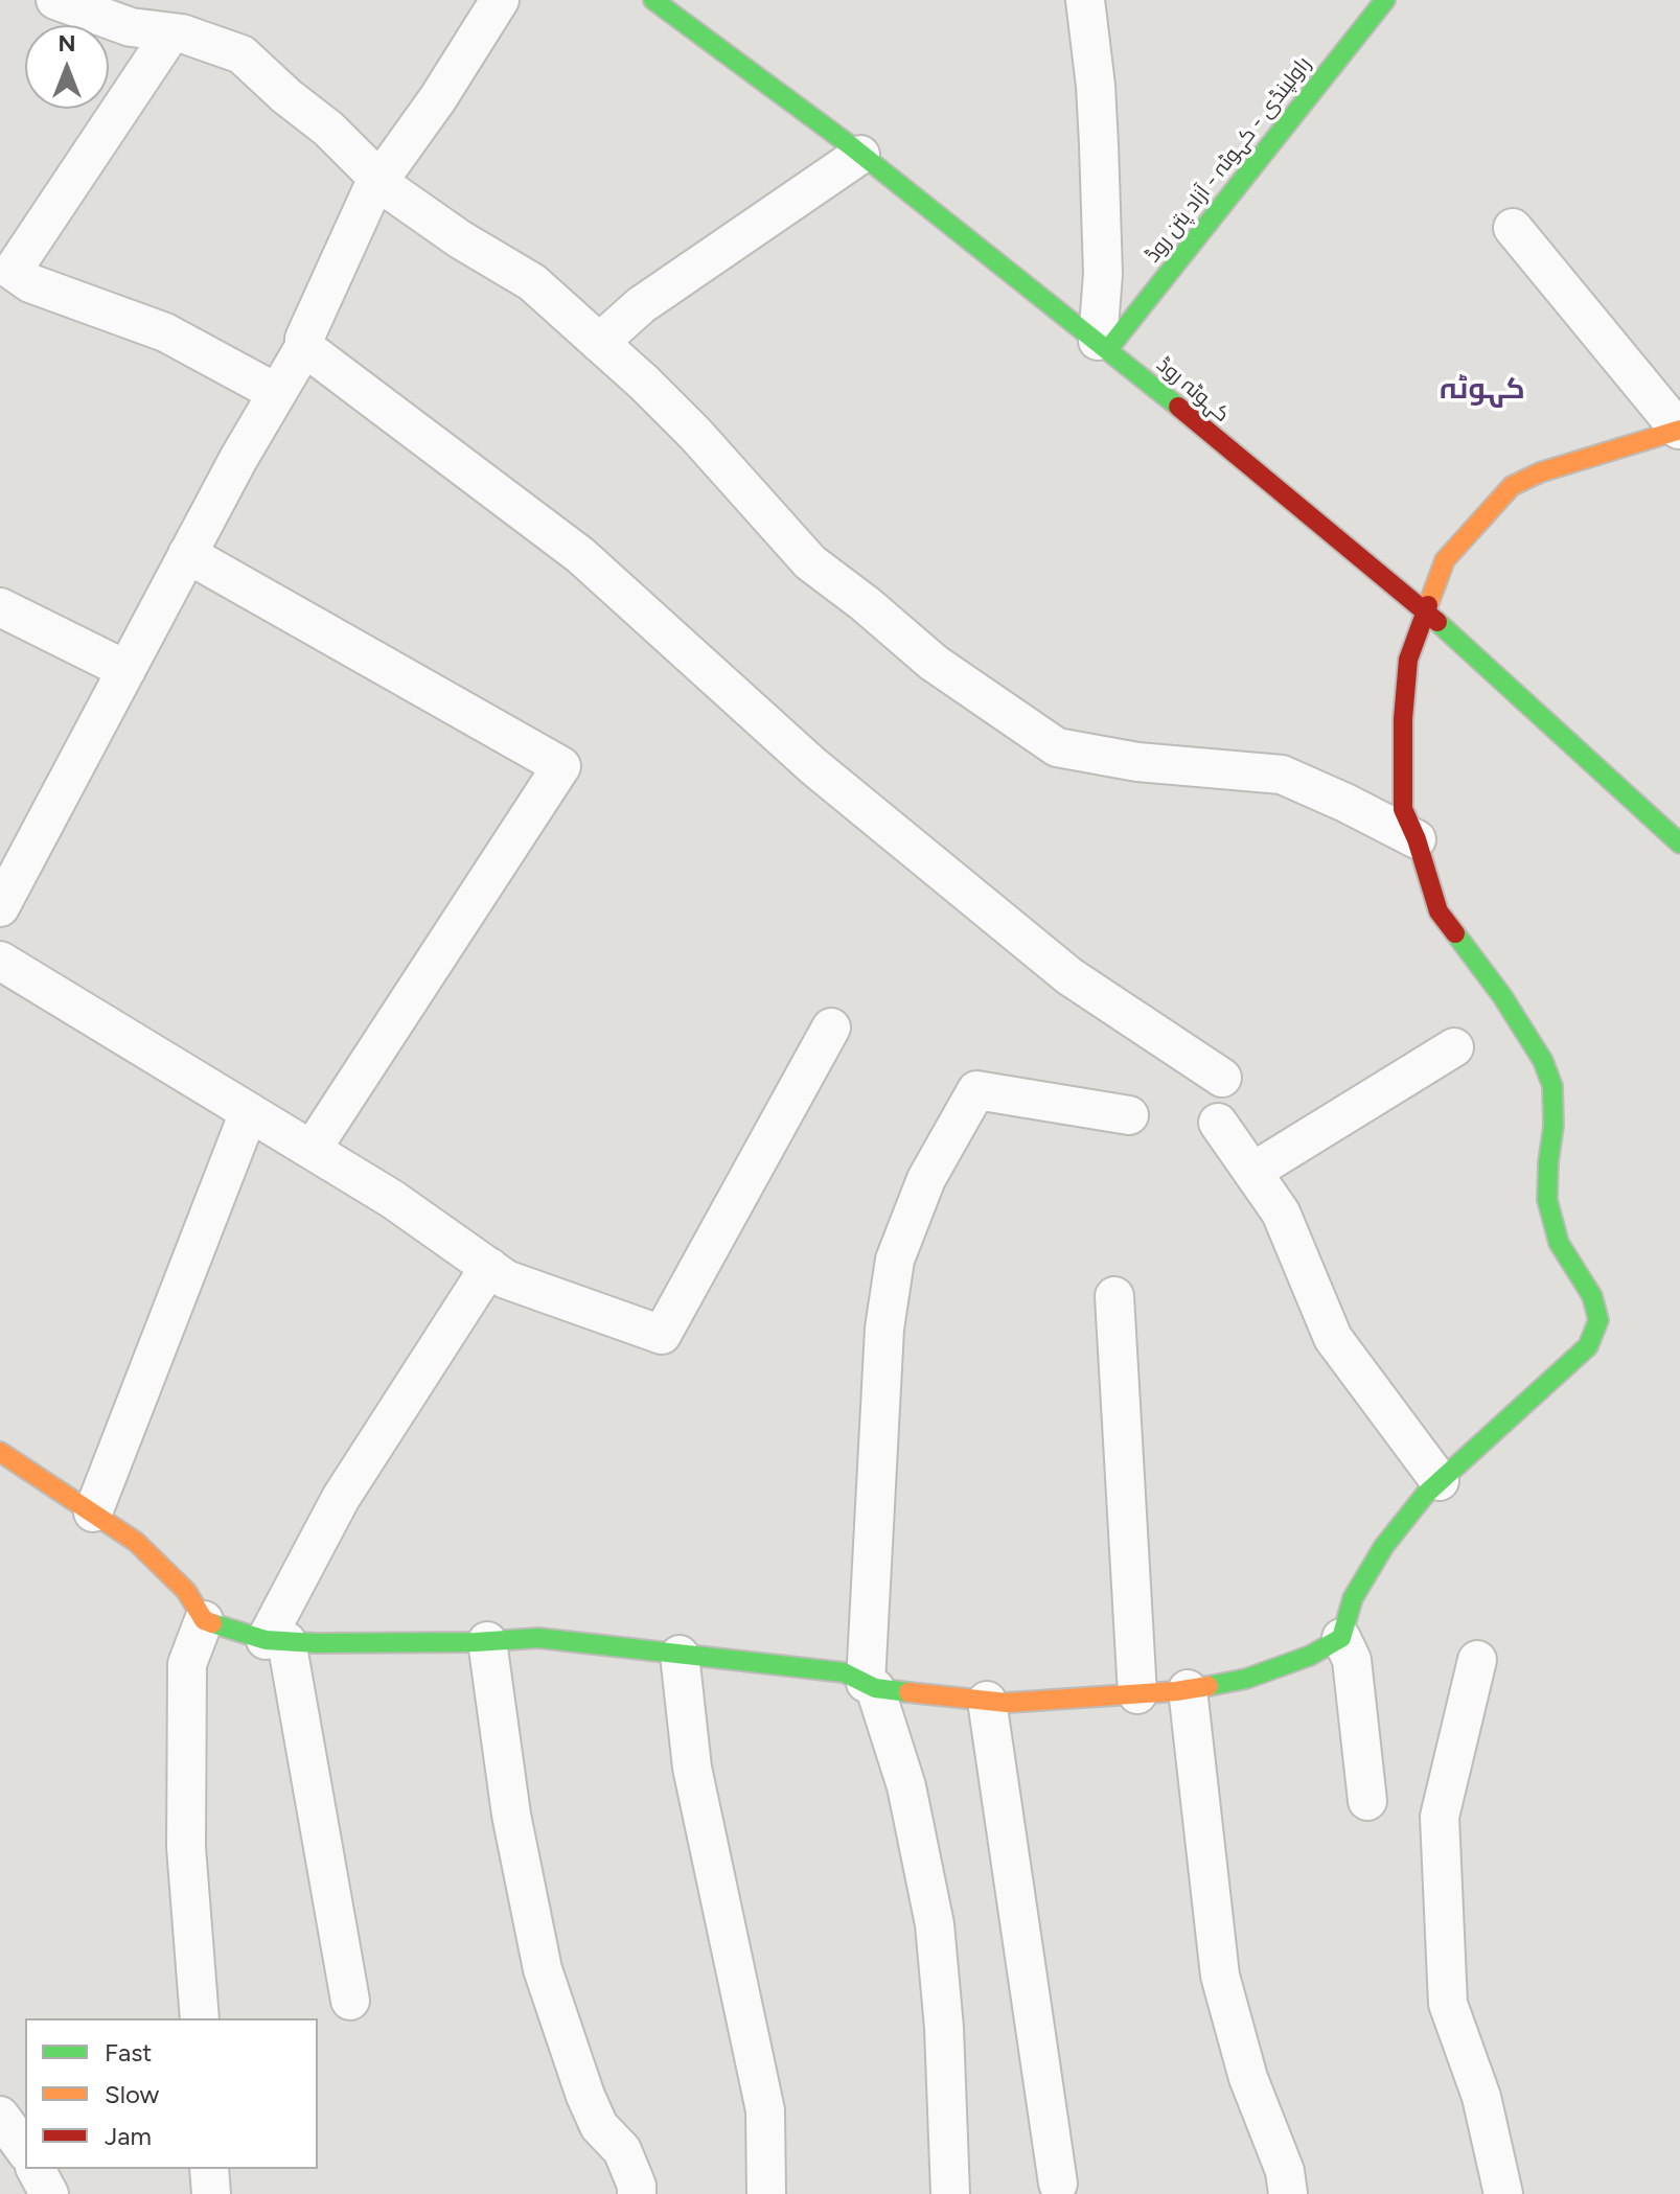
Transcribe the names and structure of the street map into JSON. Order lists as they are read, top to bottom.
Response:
{
  "streets": {
    "street": ["راولپنڈی - کہوٹہ - آزاد پتن روڈ", "کہوٹہ روڈ"]
  },
  "crossings": [
    ["راولپنڈی - کہوٹہ - آزاد پتن روڈ", "کہوٹہ روڈ"]
  ],
  "districts": ["کہوٹہ"],
  "legend": ["Fast", "Slow", "Jam"],
  "north": "top"
}
